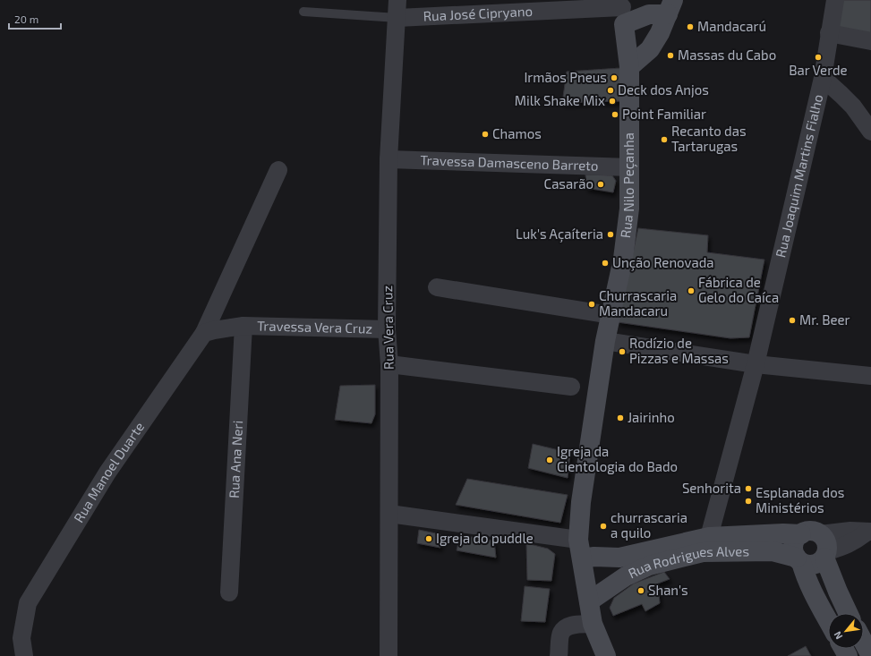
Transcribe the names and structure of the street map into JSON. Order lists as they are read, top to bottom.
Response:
{
  "streets": {
    "main road": ["Rua Nilo Peçanha", "Rua Rodrigues Alves"],
    "street": [
      "Rua José Cipryano",
      "Travessa Damasceno Barreto",
      "Rua Joaquim Martins Fialho",
      "Travessa Vera Cruz",
      "Rua Vera Cruz",
      "Rua Ana Neri",
      "Rua Manoel Duarte"
    ]
  },
  "crossings": [
    ["Rua José Cipryano", "Rua Nilo Peçanha"],
    ["Rua José Cipryano", "Rua Vera Cruz"],
    ["Travessa Damasceno Barreto", "Rua Nilo Peçanha"],
    ["Travessa Damasceno Barreto", "Rua Vera Cruz"],
    ["Rua Joaquim Martins Fialho", "Rua Rodrigues Alves"],
    ["Rua Nilo Peçanha", "Rua Rodrigues Alves"],
    ["Travessa Vera Cruz", "Rua Vera Cruz"],
    ["Travessa Vera Cruz", "Rua Ana Neri"]
  ],
  "places": [
    "Mandacarú",
    "Massas du Cabo",
    "Bar Verde",
    "Irmãos Pneus",
    "Deck dos Anjos",
    "Milk Shake Mix",
    "Point Familiar",
    "Chamos",
    "Recanto das Tartarugas",
    "Casarão",
    "Luk's Açaíteria",
    "Unção Renovada",
    "Fábrica de Gelo do Caíca",
    "Churrascaria Mandacaru",
    "Mr. Beer",
    "Rodízio de Pizzas e Massas",
    "Jairinho",
    "Igreja da Cientologia do Bado",
    "Senhorita",
    "Esplanada dos Ministérios",
    "churrascaria a quilo",
    "Igreja do puddle",
    "Shan's"
  ],
  "scale_bar": "20 m",
  "north": "bottom left"
}
